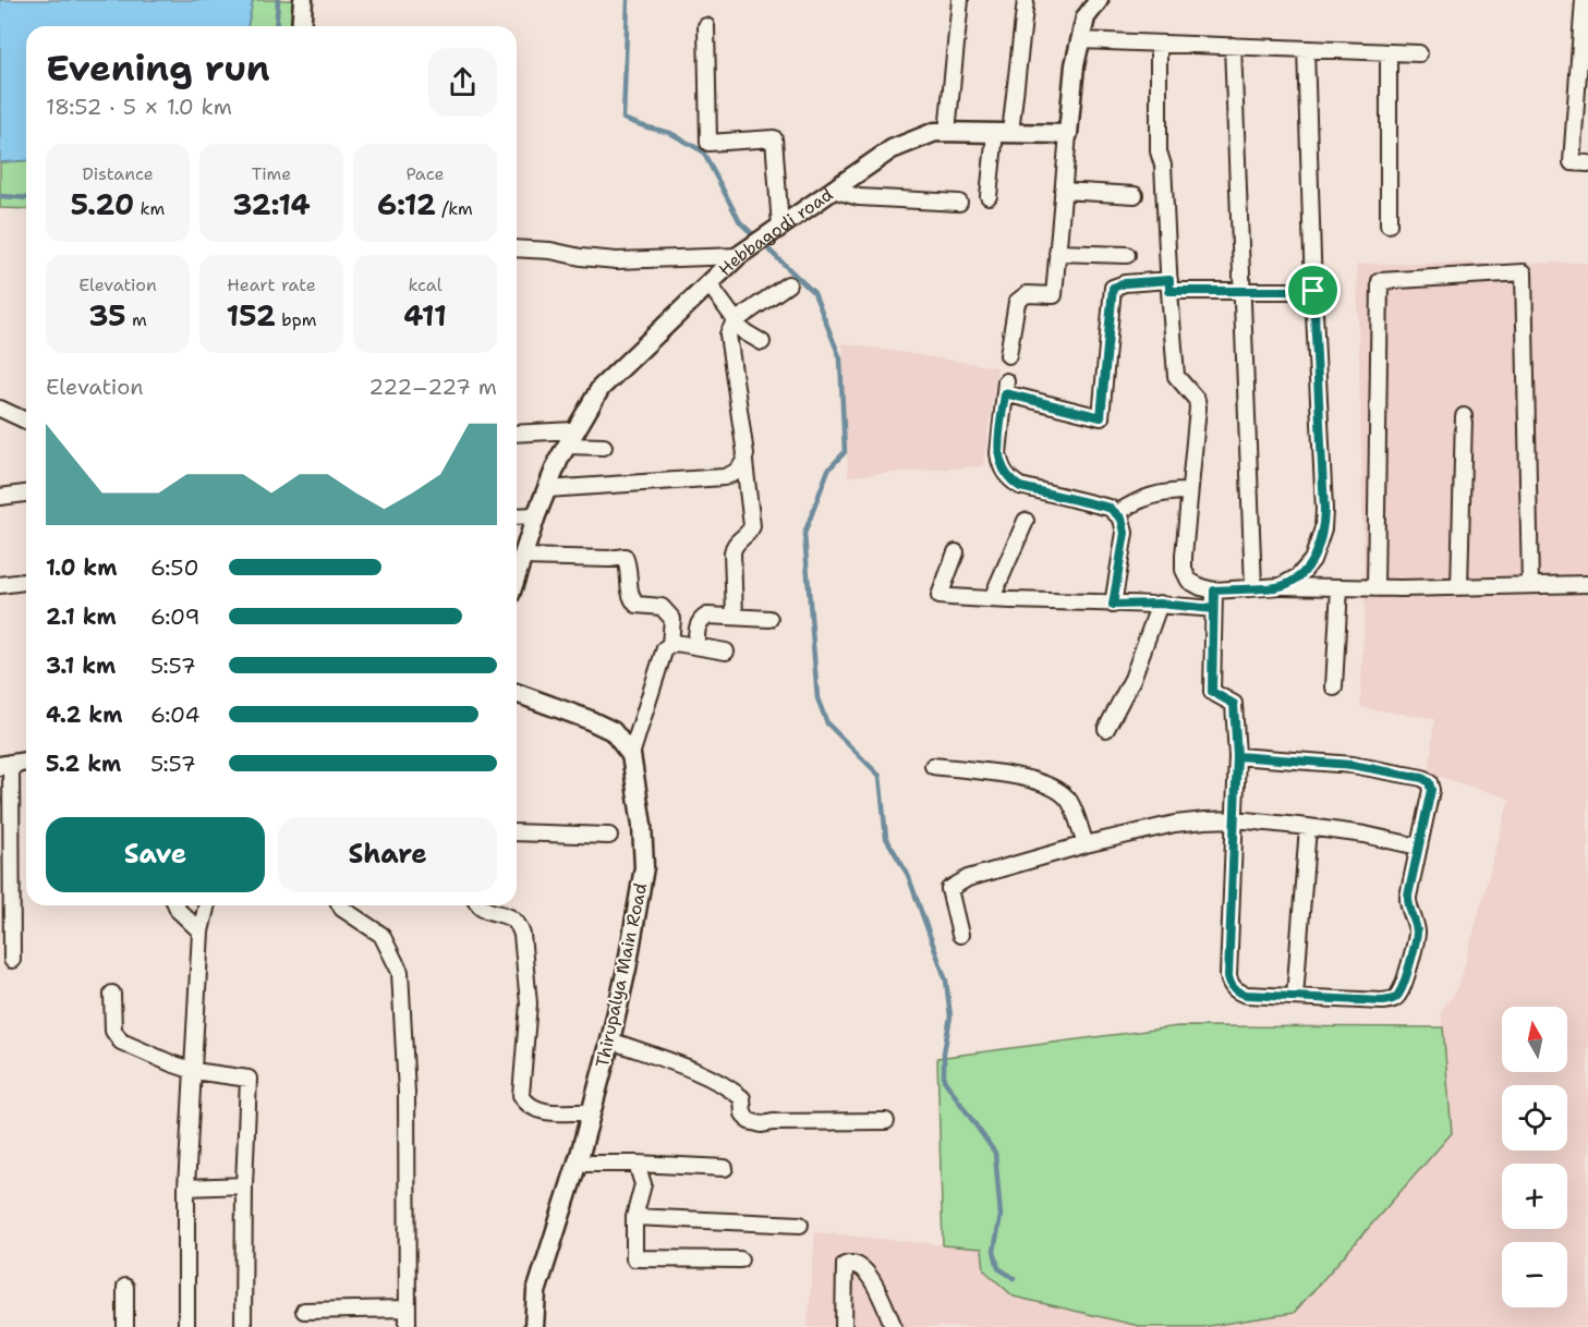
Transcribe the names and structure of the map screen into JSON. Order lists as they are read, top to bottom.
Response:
{
  "streets": {
    "street": ["Hebbagodi road", "Thirupalya Main Road"]
  },
  "north": "top",
  "page": {
    "heading": ["Evening run", "18:52 · 5 × 1.0 km"],
    "stats": [
      ["Distance", "5.20 km"],
      ["Time", "32:14"],
      ["Pace", "6:12 /km"],
      ["Elevation", "35 m"],
      ["Heart rate", "152 bpm"],
      ["kcal", "411"]
    ],
    "chart": ["Elevation", "222–227 m"],
    "list": [
      {
        "name": "1.0 km",
        "note": "6:50"
      },
      {
        "name": "2.1 km",
        "note": "6:09"
      },
      {
        "name": "3.1 km",
        "note": "5:57"
      },
      {
        "name": "4.2 km",
        "note": "6:04"
      },
      {
        "name": "5.2 km",
        "note": "5:57"
      }
    ],
    "buttons": ["Save", "Share"],
    "map_buttons": ["+", "−"]
  }
}
